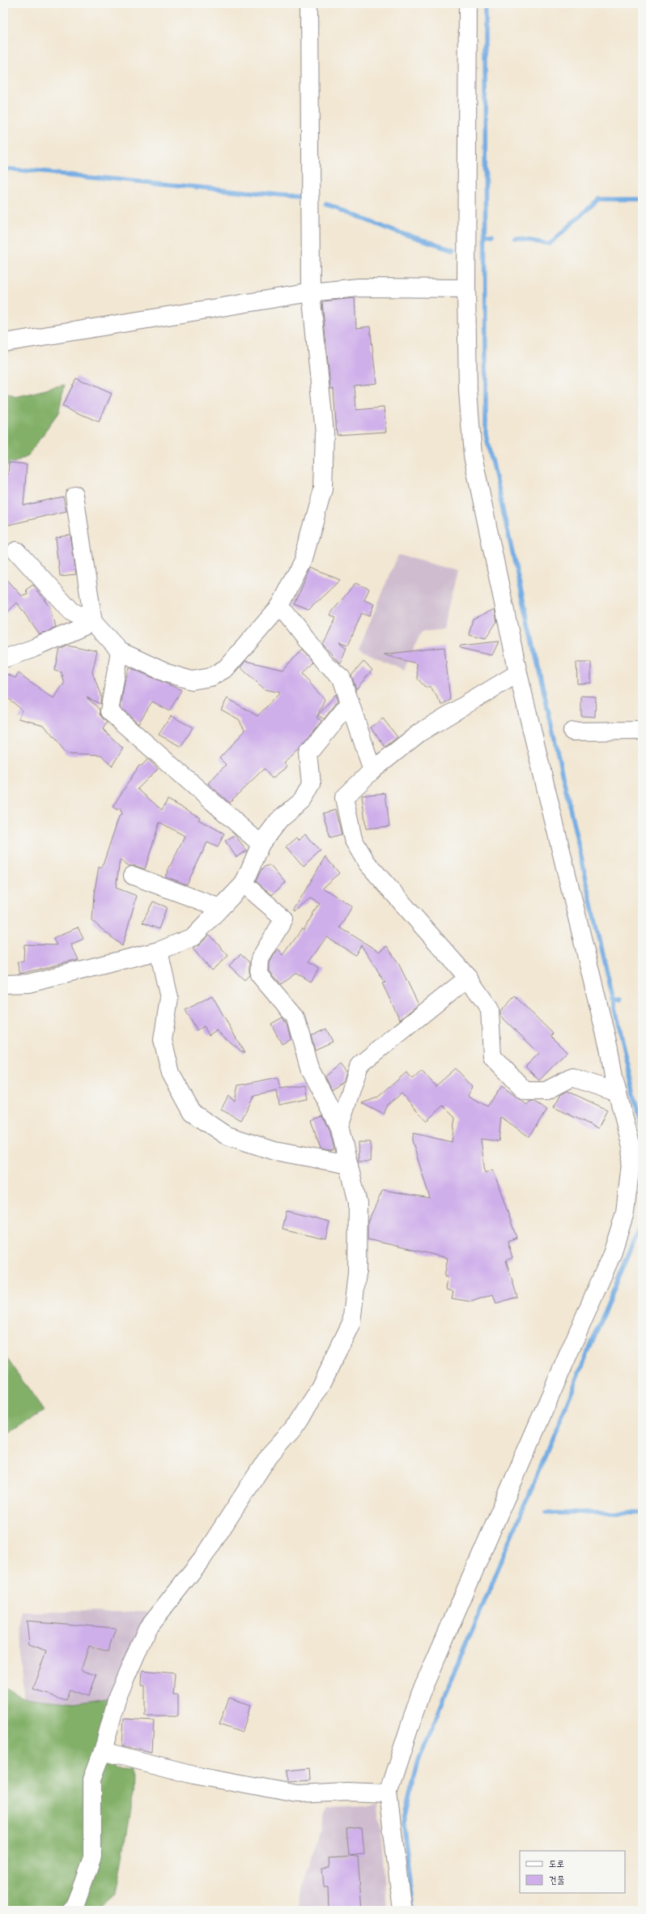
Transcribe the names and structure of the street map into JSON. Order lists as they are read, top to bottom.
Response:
{
  "legend": ["도로", "건물"]
}
